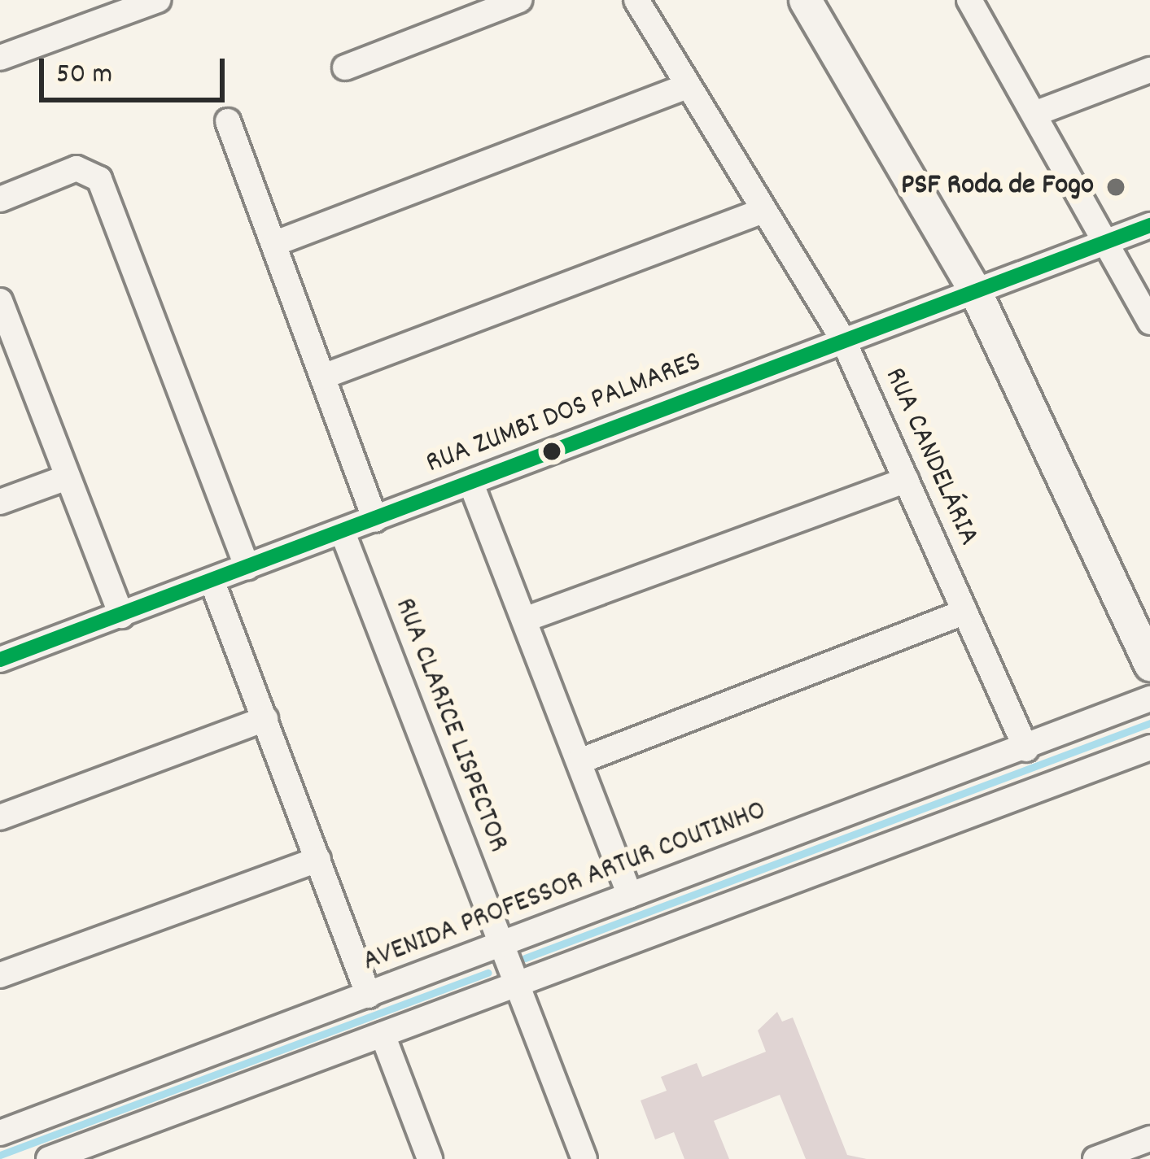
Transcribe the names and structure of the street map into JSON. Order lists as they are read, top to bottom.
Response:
{
  "streets": {
    "street": [
      "RUA ZUMBI DOS PALMARES",
      "RUA CANDELÁRIA",
      "RUA CLARICE LISPECTOR",
      "AVENIDA PROFESSOR ARTUR COUTINHO"
    ]
  },
  "crossings": [
    ["RUA ZUMBI DOS PALMARES", "RUA CANDELÁRIA"],
    ["RUA ZUMBI DOS PALMARES", "RUA CLARICE LISPECTOR"],
    ["RUA CANDELÁRIA", "AVENIDA PROFESSOR ARTUR COUTINHO"],
    ["RUA CLARICE LISPECTOR", "AVENIDA PROFESSOR ARTUR COUTINHO"]
  ],
  "places": ["PSF Roda de Fogo"],
  "scale_bar": "50 m"
}
